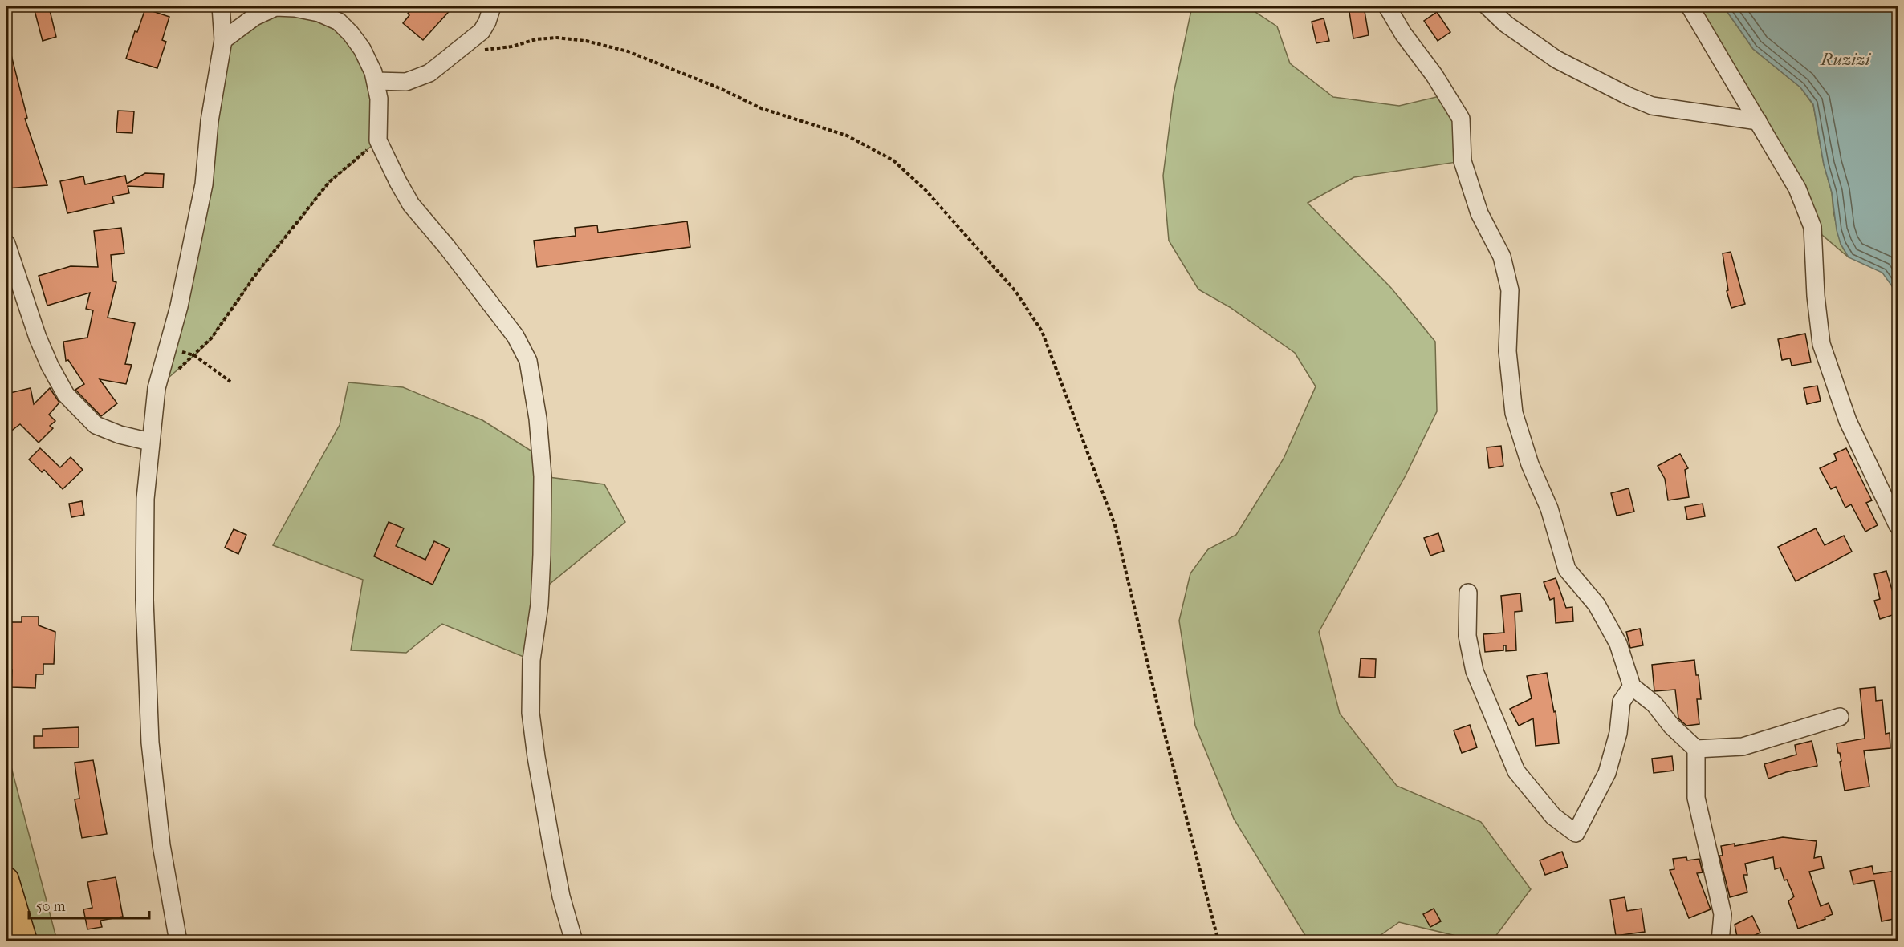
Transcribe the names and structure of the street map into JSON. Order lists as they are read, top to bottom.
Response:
{
  "water": ["Ruzizi"],
  "scale_bar": "50 m"
}
